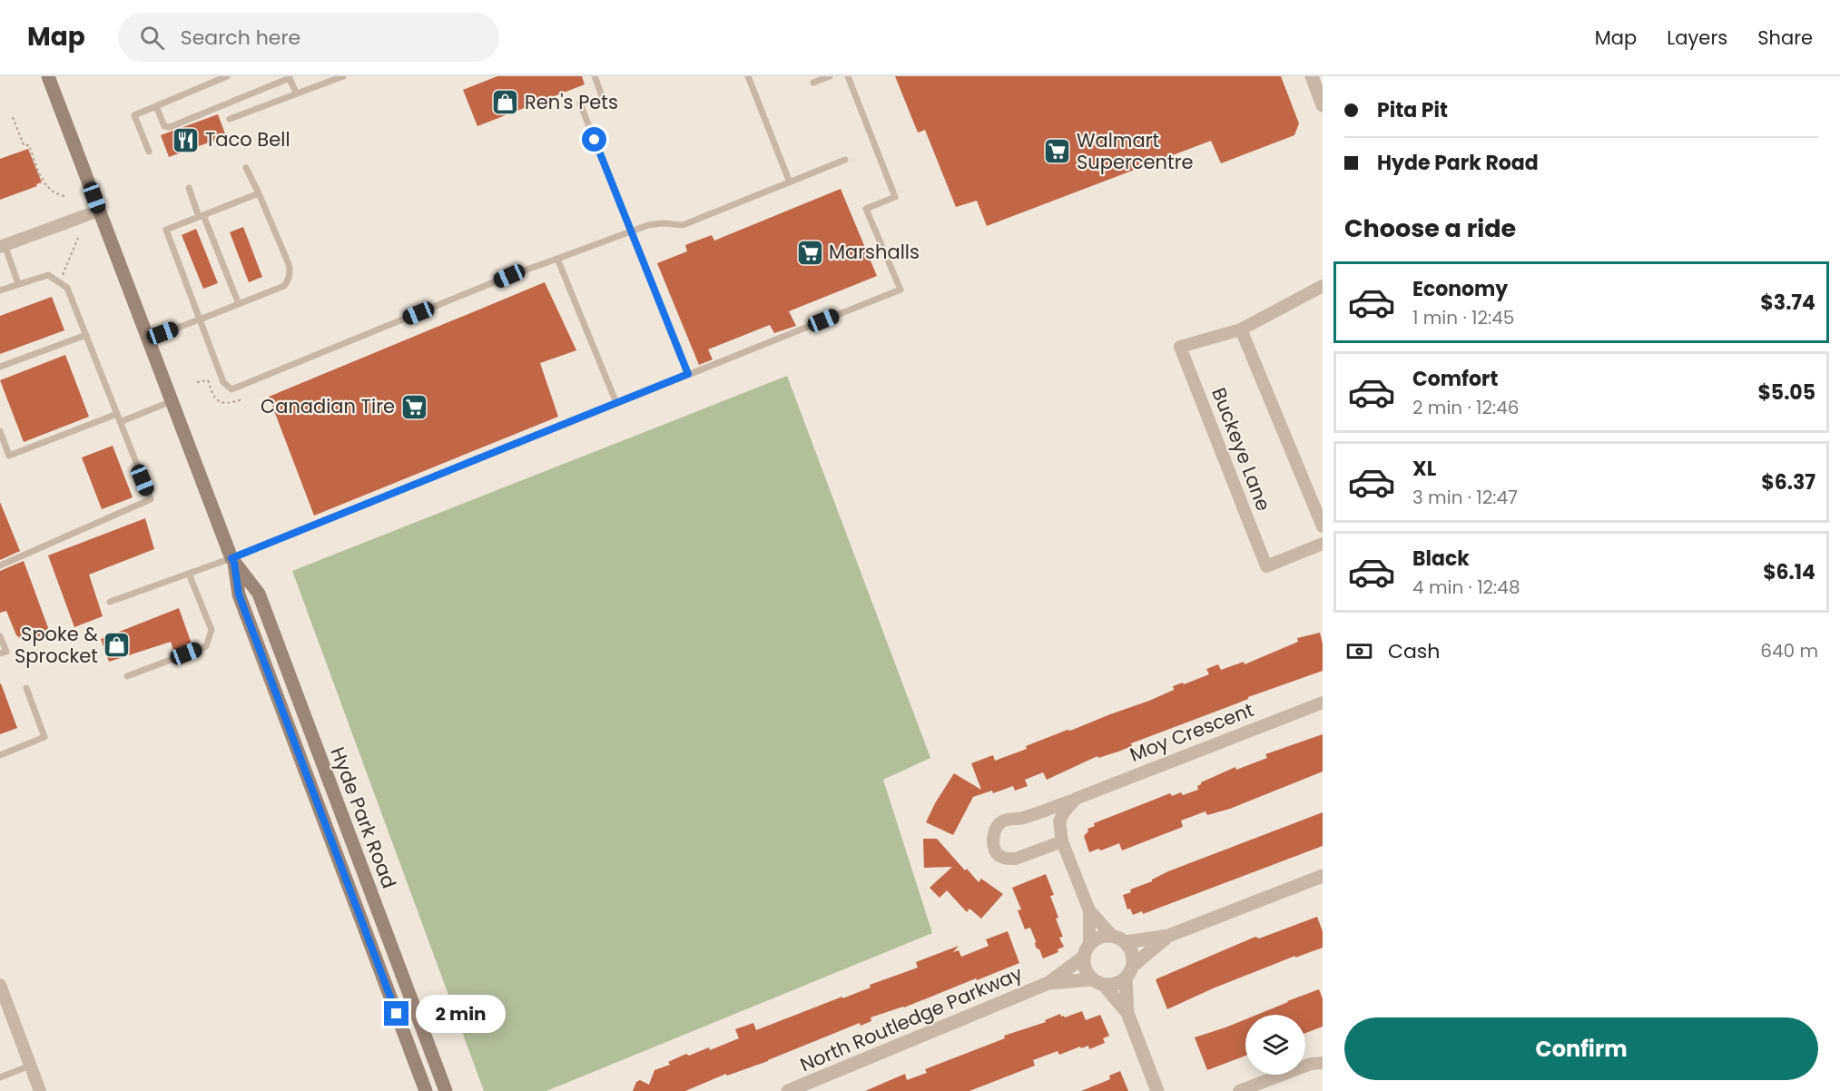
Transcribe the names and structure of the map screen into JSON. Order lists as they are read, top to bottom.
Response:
{
  "streets": {
    "main road": ["Hyde Park Road"],
    "street": ["Buckeye Lane", "Moy Crescent", "North Routledge Parkway"]
  },
  "places": {
    "shop": ["Ren's Pets", "Spoke & Sprocket"],
    "restaurant": ["Taco Bell"],
    "supermarket": ["Walmart Supercentre", "Marshalls", "Canadian Tire"]
  },
  "page": {
    "header": "Map",
    "search": "Search here",
    "nav": ["Map", "Layers", "Share"],
    "banner": ["Pita Pit", "Hyde Park Road"],
    "heading": "Choose a ride",
    "list": [
      {
        "name": "Economy",
        "note": "1 min · 12:45",
        "value": "$3.74"
      },
      {
        "name": "Comfort",
        "note": "2 min · 12:46",
        "value": "$5.05"
      },
      {
        "name": "XL",
        "note": "3 min · 12:47",
        "value": "$6.37"
      },
      {
        "name": "Black",
        "note": "4 min · 12:48",
        "value": "$6.14"
      }
    ],
    "pay": ["Cash", "640 m"],
    "bubble": "2 min",
    "buttons": "Confirm"
  }
}
